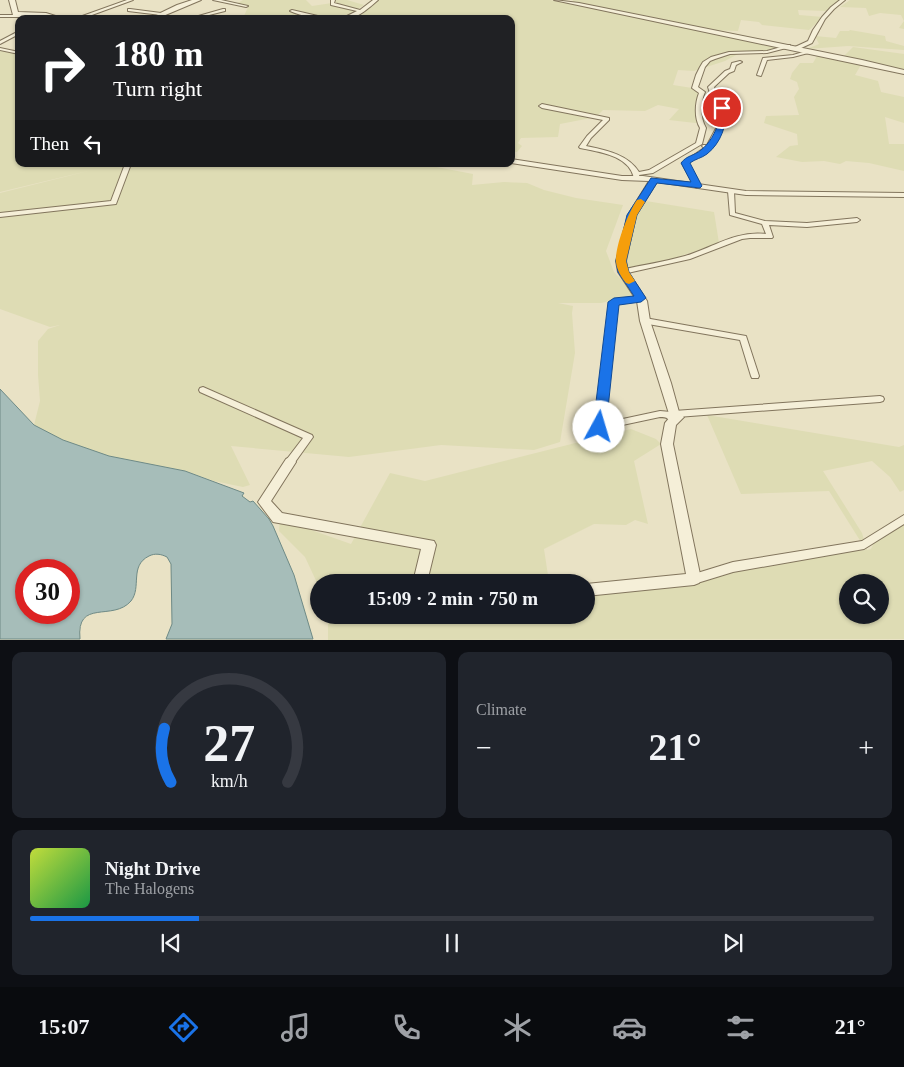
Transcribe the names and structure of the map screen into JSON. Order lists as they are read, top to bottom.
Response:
{
  "page": {
    "turn": ["180 m", "Turn right"],
    "then": "Then",
    "limit": "30",
    "trip": "15:09 · 2 min · 750 m",
    "tile": "Climate",
    "heat": ["−", "21°", "+"],
    "song": ["Night Drive", "The Halogens"],
    "tabs": ["15:07", "21°"],
    "gauge": ["27", "km/h"]
  }
}
